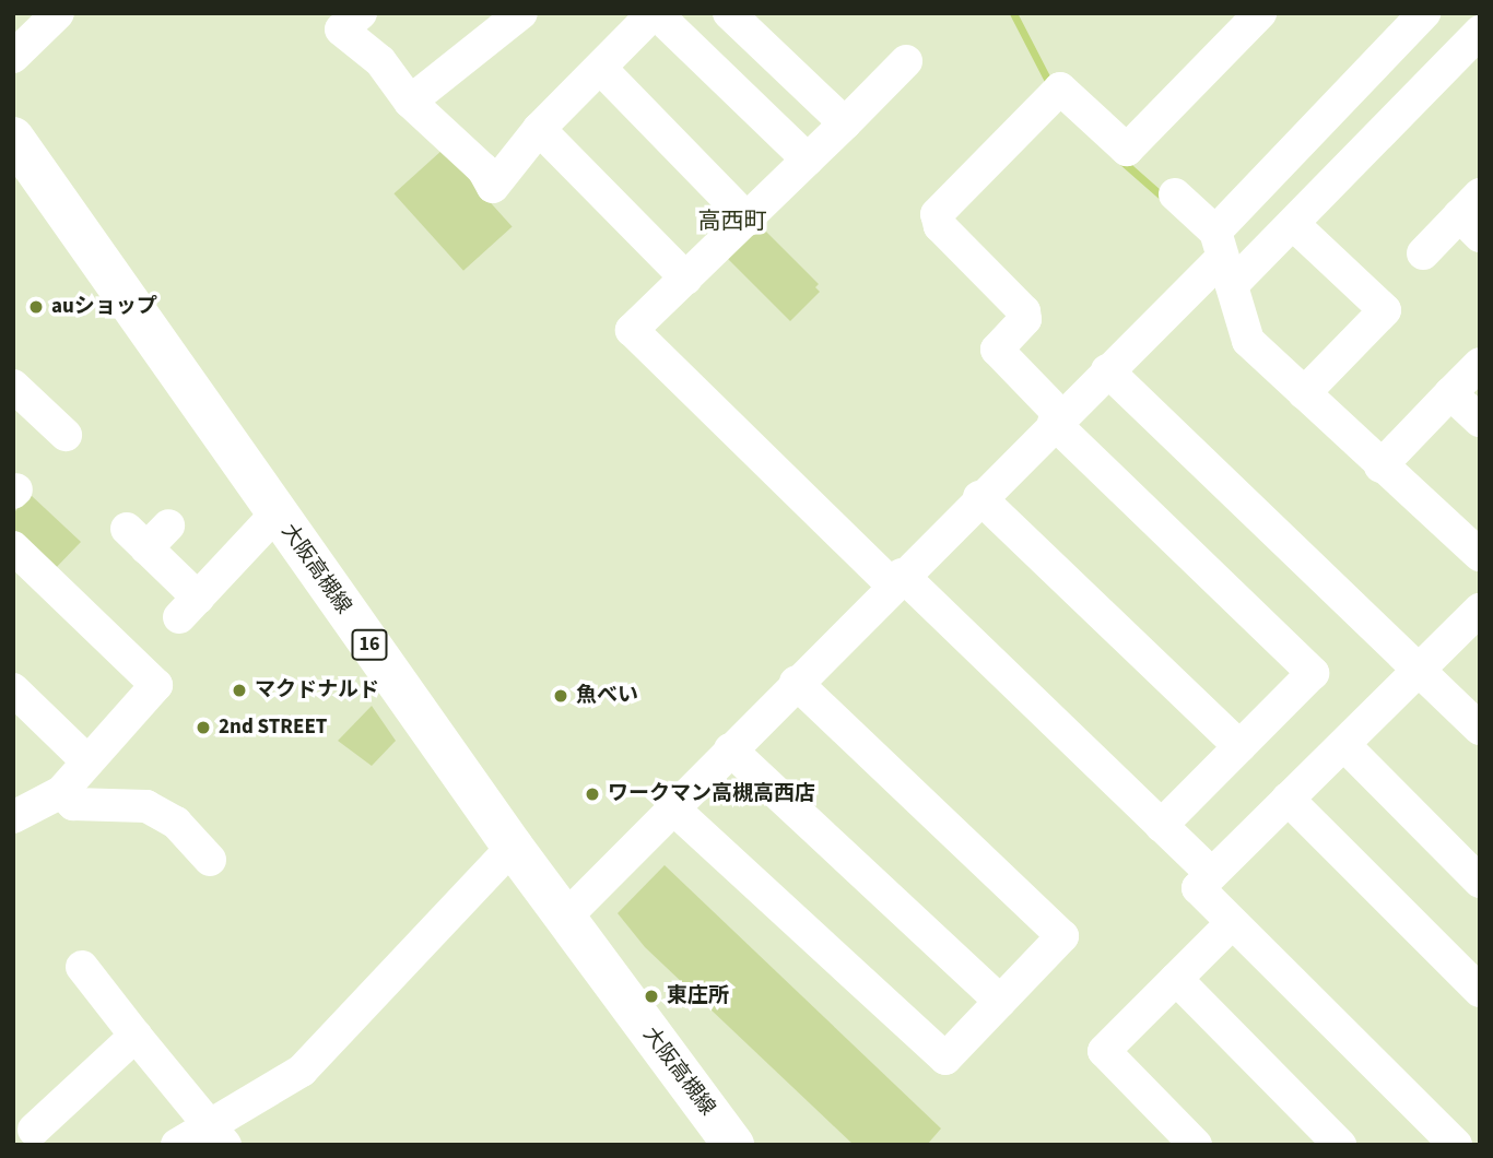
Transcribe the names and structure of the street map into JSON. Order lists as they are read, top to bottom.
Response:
{
  "streets": {
    "main road": ["大阪高槻線", "16"]
  },
  "districts": ["高西町"],
  "places": [
    "auショップ",
    "マクドナルド",
    "魚べい",
    "2nd STREET",
    "ワークマン高槻高西店",
    "東庄所"
  ]
}
